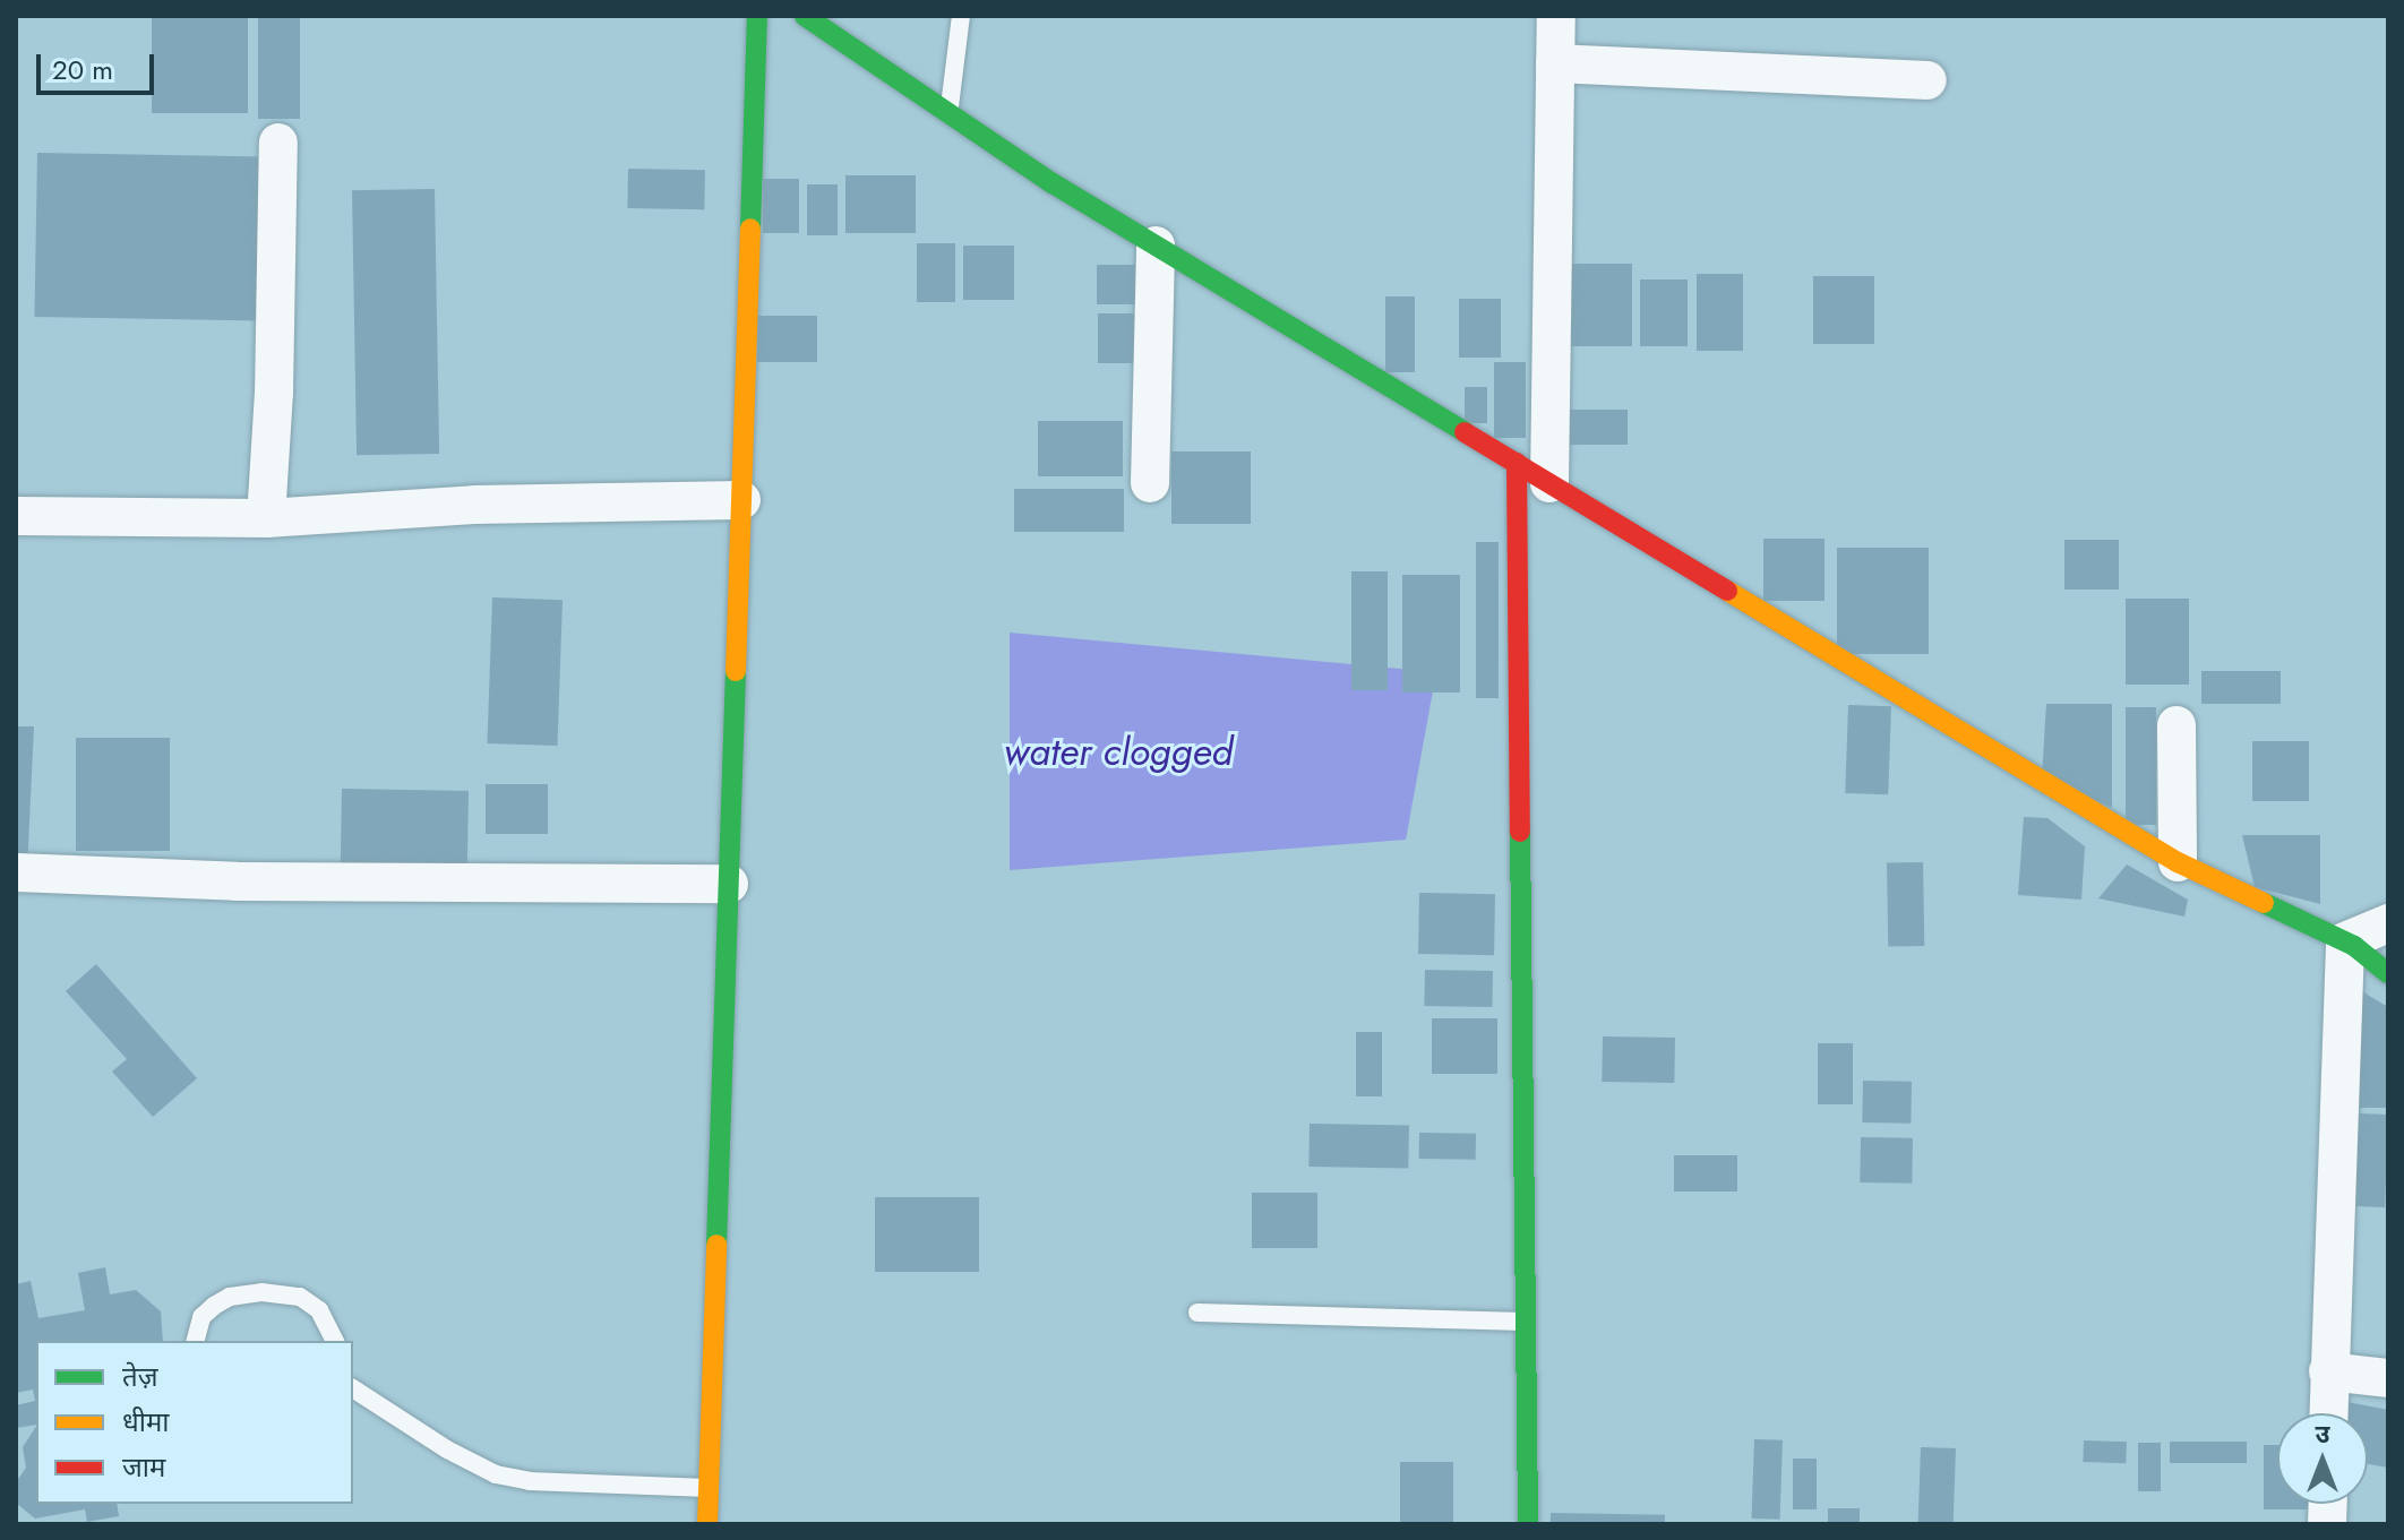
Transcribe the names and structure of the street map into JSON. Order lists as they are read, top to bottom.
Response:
{
  "water": ["water clogged"],
  "legend": ["तेज़", "धीमा", "जाम"],
  "scale_bar": "20 m",
  "north": "top"
}
